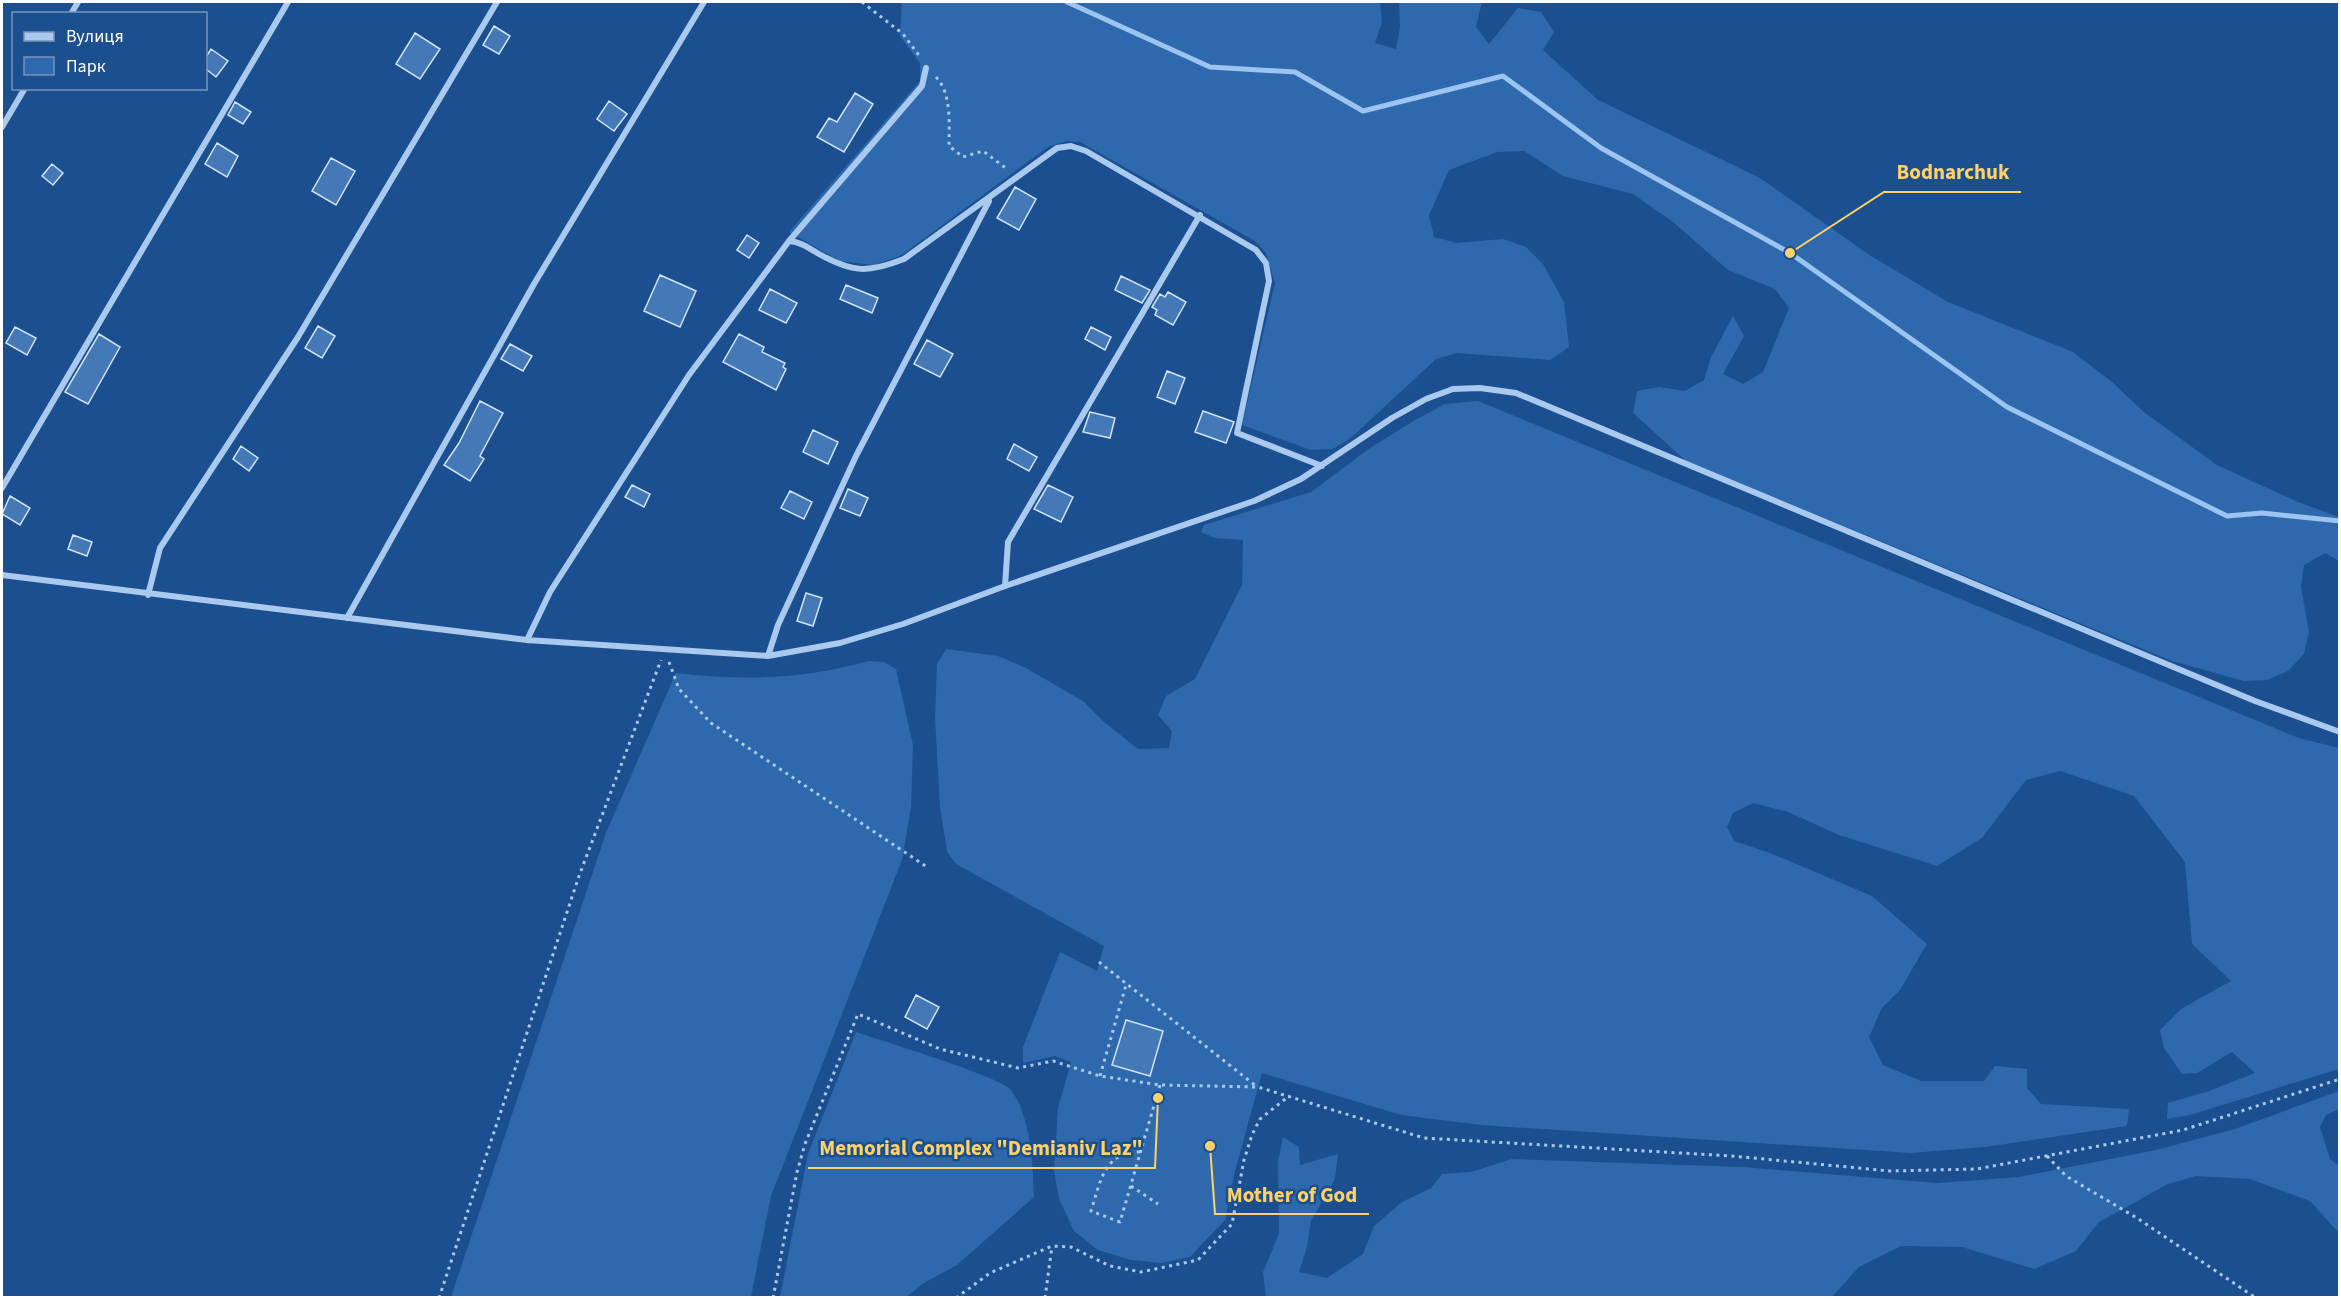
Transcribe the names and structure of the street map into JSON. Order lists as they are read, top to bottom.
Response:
{
  "places": ["Bodnarchuk", "Memorial Complex \"Demianiv Laz\"", "Mother of God"],
  "legend": ["Вулиця", "Парк"]
}
